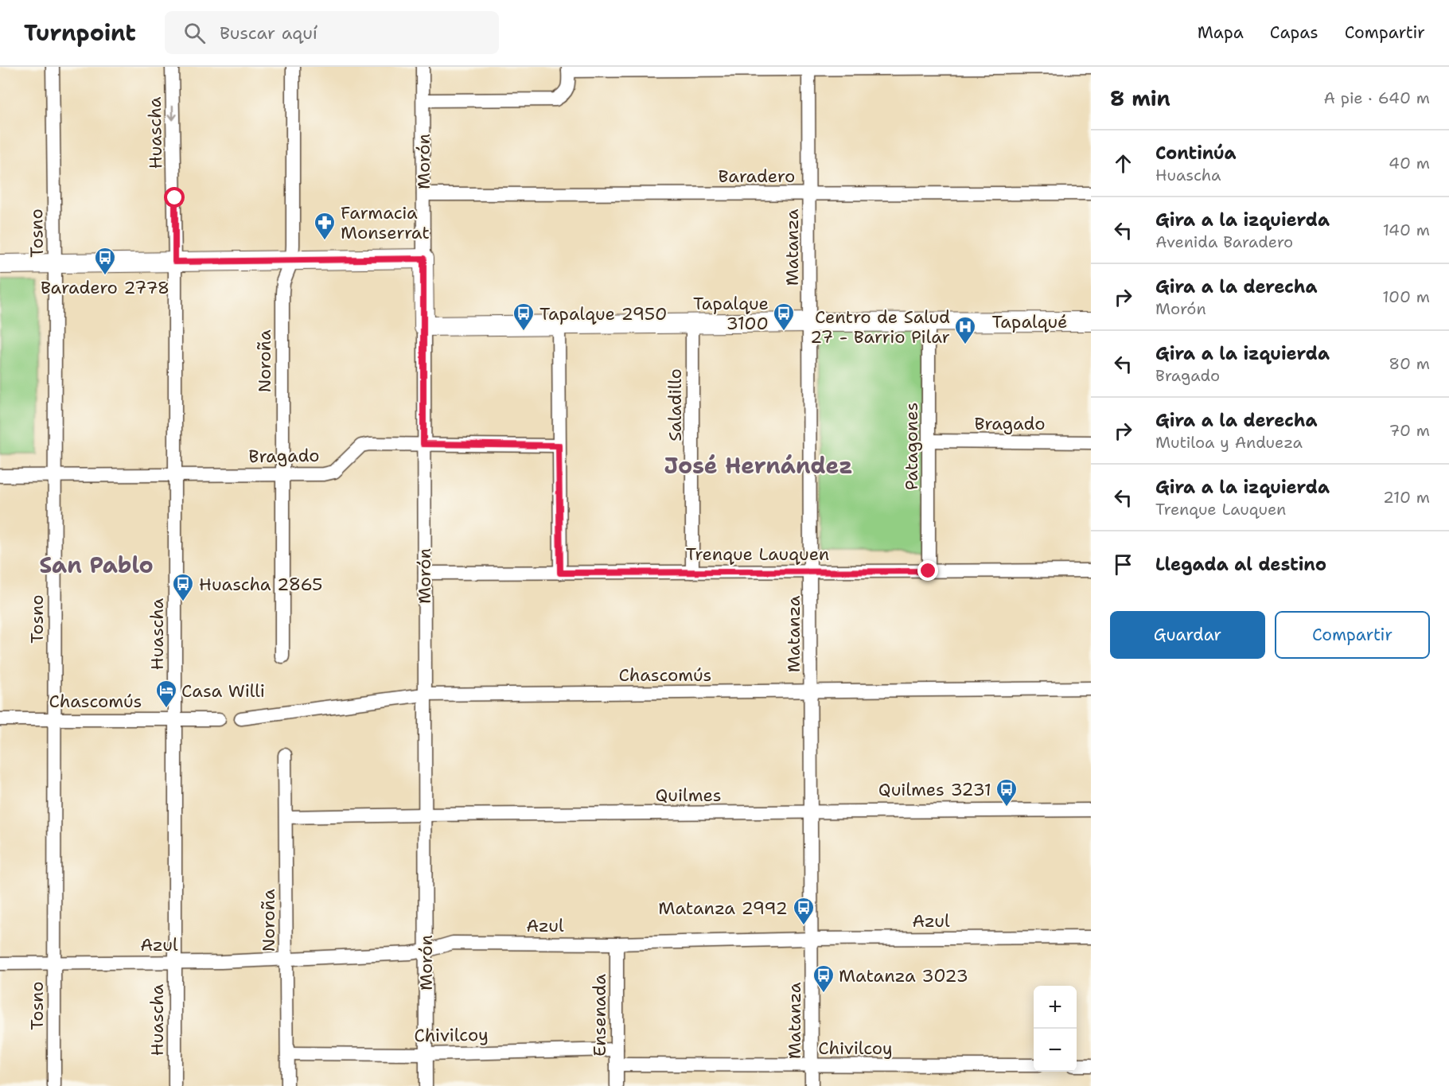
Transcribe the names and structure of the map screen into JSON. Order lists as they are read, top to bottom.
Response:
{
  "streets": {
    "main road": ["Morón", "Tapalqué"],
    "street": [
      "Huascha",
      "Baradero",
      "Tosno",
      "Matanza",
      "Noroña",
      "Saladillo",
      "Bragado",
      "Patagones",
      "Trenque Lauquen",
      "Chascomús",
      "Quilmes",
      "Azul",
      "Ensenada",
      "Chivilcoy"
    ]
  },
  "crossings": [
    ["Huascha", "Bragado"],
    ["Huascha", "Chascomús"],
    ["Huascha", "Azul"],
    ["Morón", "Baradero"],
    ["Morón", "Tapalqué"],
    ["Morón", "Bragado"],
    ["Morón", "Trenque Lauquen"],
    ["Morón", "Chascomús"],
    ["Morón", "Quilmes"],
    ["Morón", "Azul"],
    ["Morón", "Chivilcoy"],
    ["Baradero", "Matanza"],
    ["Tosno", "Bragado"],
    ["Tosno", "Chascomús"],
    ["Tosno", "Azul"],
    ["Matanza", "Tapalqué"],
    ["Matanza", "Trenque Lauquen"],
    ["Matanza", "Chascomús"],
    ["Matanza", "Quilmes"],
    ["Matanza", "Azul"],
    ["Matanza", "Chivilcoy"],
    ["Tapalqué", "Saladillo"],
    ["Tapalqué", "Patagones"],
    ["Noroña", "Bragado"],
    ["Noroña", "Quilmes"],
    ["Noroña", "Azul"],
    ["Noroña", "Chivilcoy"],
    ["Saladillo", "Trenque Lauquen"],
    ["Bragado", "Patagones"],
    ["Patagones", "Trenque Lauquen"],
    ["Azul", "Ensenada"],
    ["Ensenada", "Chivilcoy"]
  ],
  "districts": ["José Hernández", "San Pablo"],
  "places": {
    "pharmacy": ["Farmacia Monserrat"],
    "bus stop": [
      "Baradero 2778",
      "Tapalque 2950",
      "Tapalque 3100",
      "Huascha 2865",
      "Quilmes 3231",
      "Matanza 2992",
      "Matanza 3023"
    ],
    "hospital": ["Centro de Salud 27 - Barrio Pilar"],
    "hotel": ["Casa Willi"]
  },
  "page": {
    "header": "Turnpoint",
    "search": "Buscar aquí",
    "nav": ["Mapa", "Capas", "Compartir"],
    "heading": ["8 min", "A pie · 640 m"],
    "list": [
      ["Continúa", "Huascha", "40 m"],
      ["Gira a la izquierda", "Avenida Baradero", "140 m"],
      ["Gira a la derecha", "Morón", "100 m"],
      ["Gira a la izquierda", "Bragado", "80 m"],
      ["Gira a la derecha", "Mutiloa y Andueza", "70 m"],
      ["Gira a la izquierda", "Trenque Lauquen", "210 m"],
      "Llegada al destino"
    ],
    "buttons": ["Guardar", "Compartir"],
    "map_buttons": ["+", "−"]
  }
}
